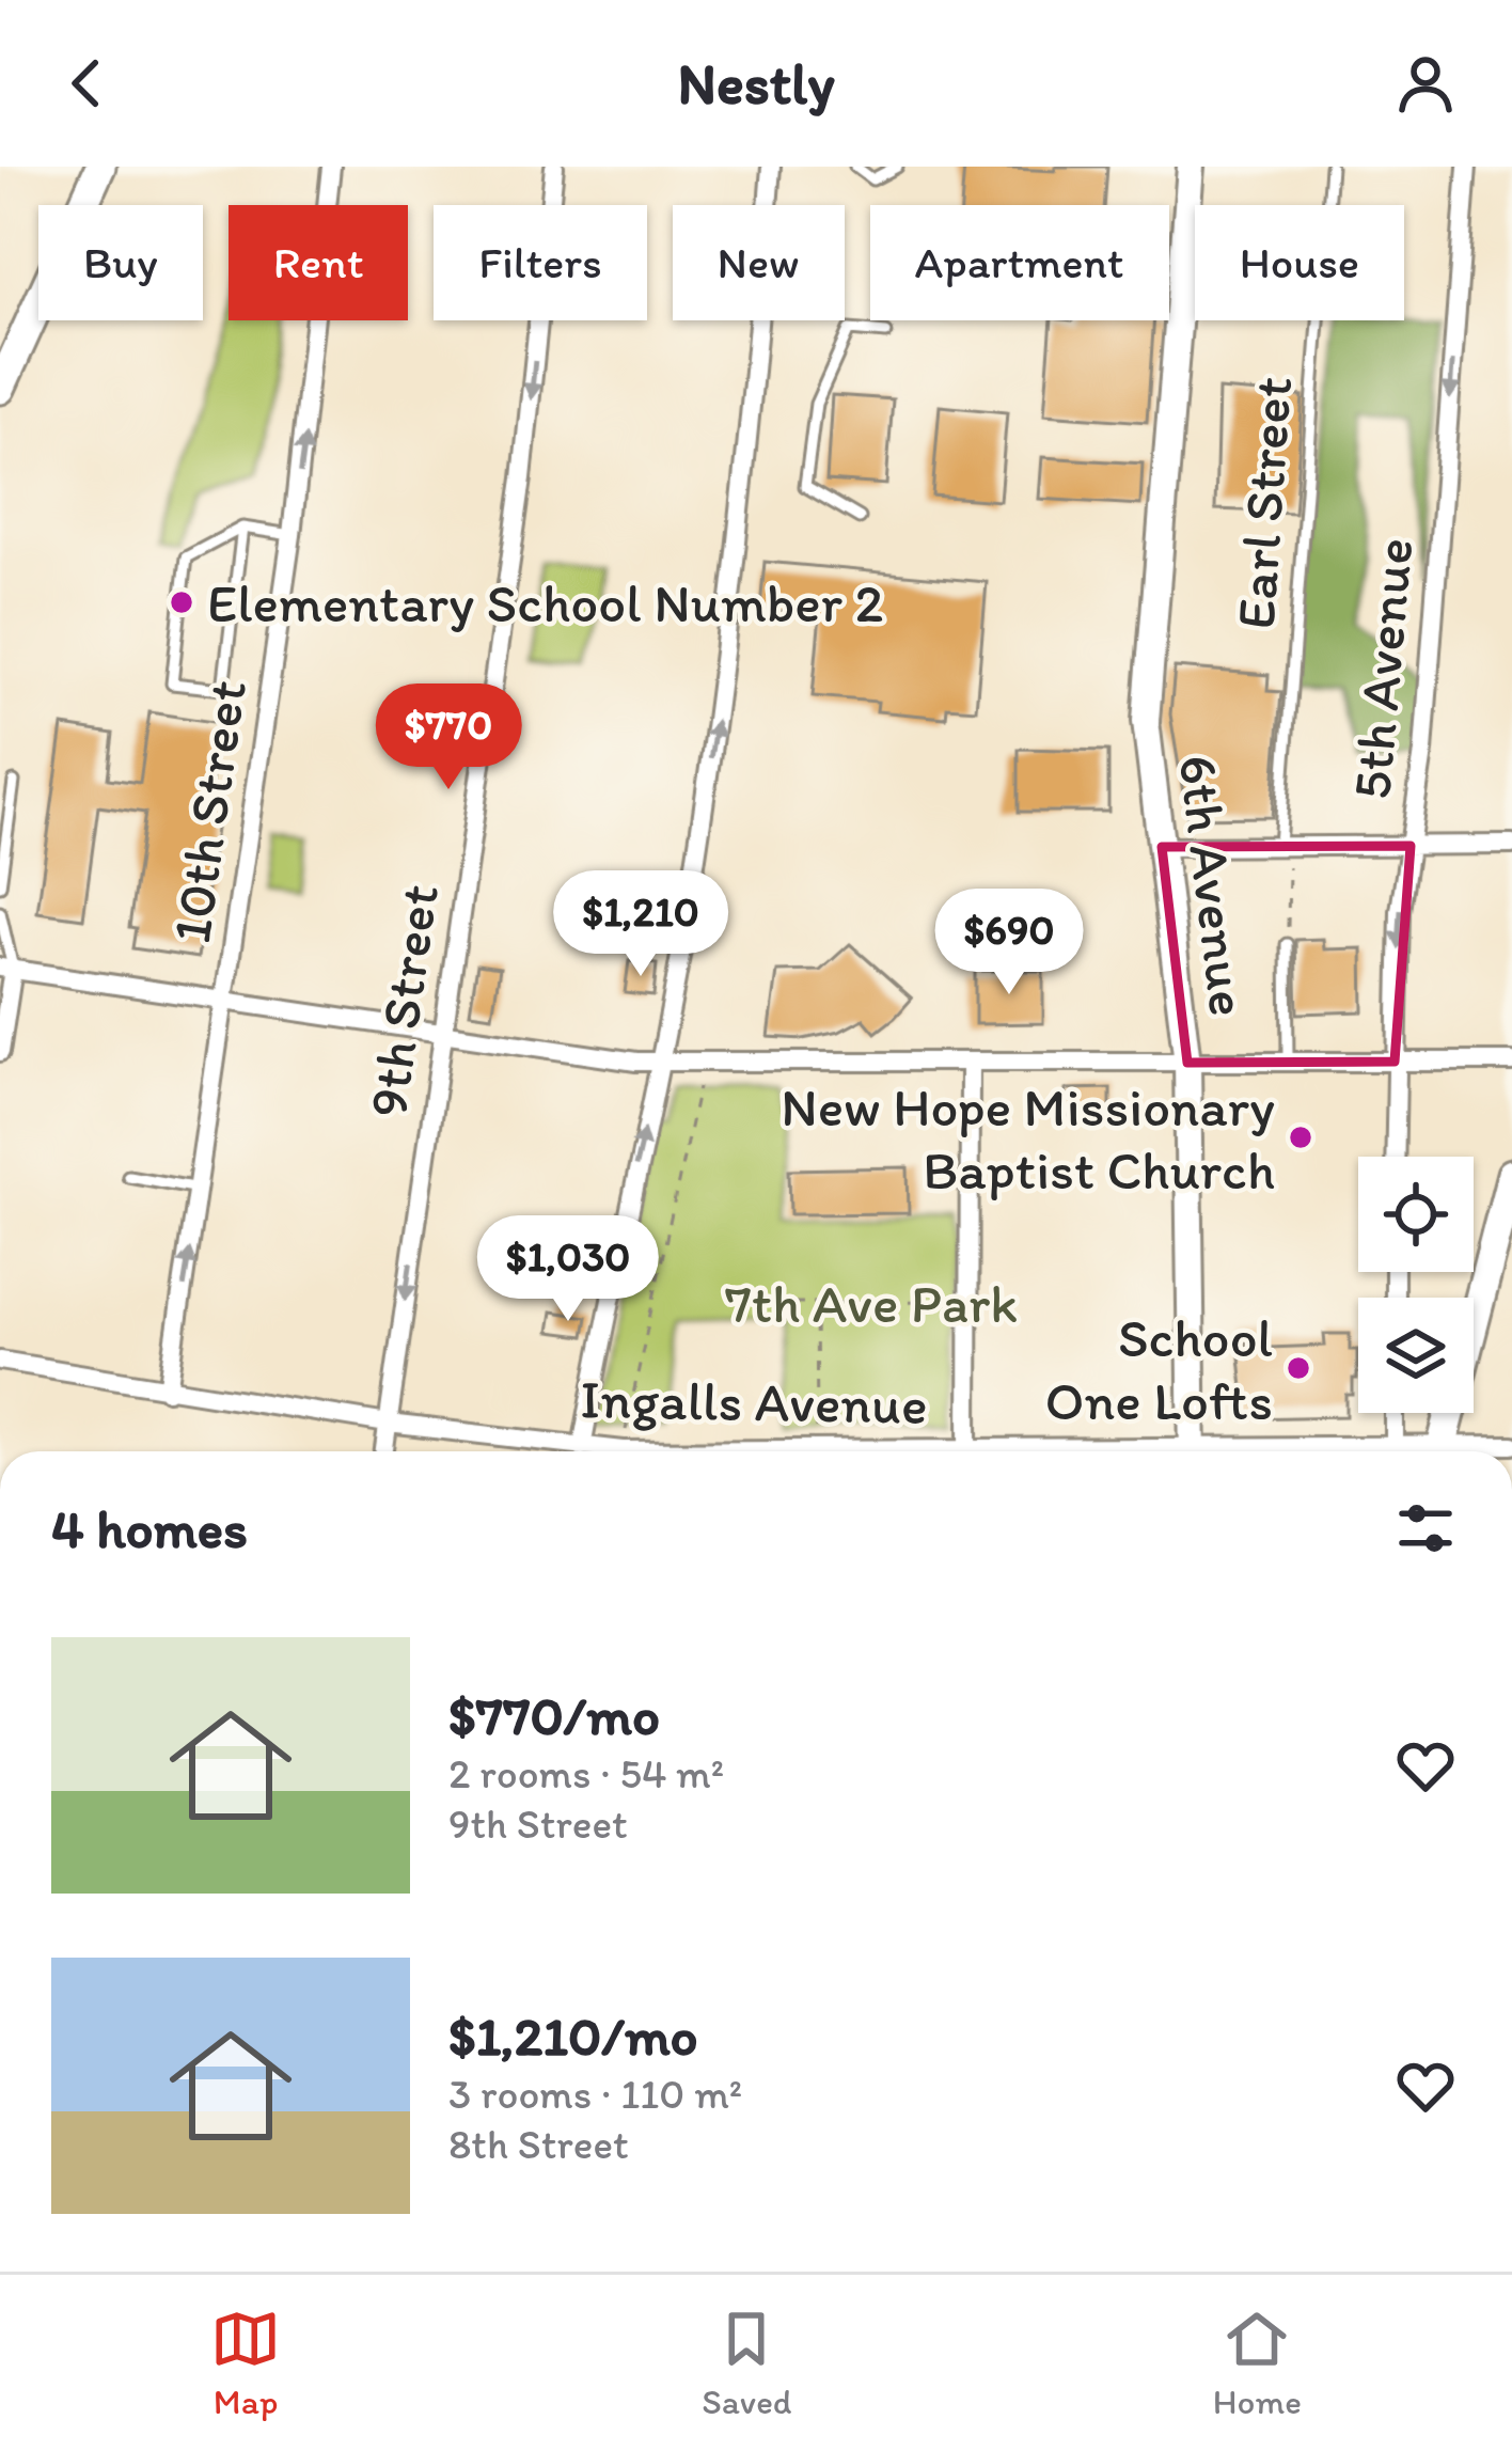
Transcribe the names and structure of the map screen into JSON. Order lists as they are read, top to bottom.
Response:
{
  "streets": {
    "street": [
      "5th Avenue",
      "10th Street",
      "6th Avenue",
      "9th Street",
      "Ingalls Avenue"
    ],
    "lane": ["Earl Street"]
  },
  "crossings": [
    ["10th Street", "Ingalls Avenue"],
    ["9th Street", "Ingalls Avenue"]
  ],
  "one_way": ["5th Avenue", "10th Street", "9th Street"],
  "parks": ["7th Ave Park"],
  "places": ["Elementary School Number 2", "New Hope Missionary Baptist Church", "School One Lofts"],
  "page": {
    "header": "Nestly",
    "chip": [
      "Buy",
      "Rent",
      "Filters",
      "New",
      "Apartment",
      "House"
    ],
    "price": [
      "$770",
      "$1,210",
      "$690",
      "$1,030"
    ],
    "heading": "4 homes",
    "list": [
      {
        "name": "$770/mo",
        "note": "2 rooms · 54 m² · 9th Street"
      },
      {
        "name": "$1,210/mo",
        "note": "3 rooms · 110 m² · 8th Street"
      }
    ],
    "tabs": ["Map", "Saved", "Home"]
  }
}
